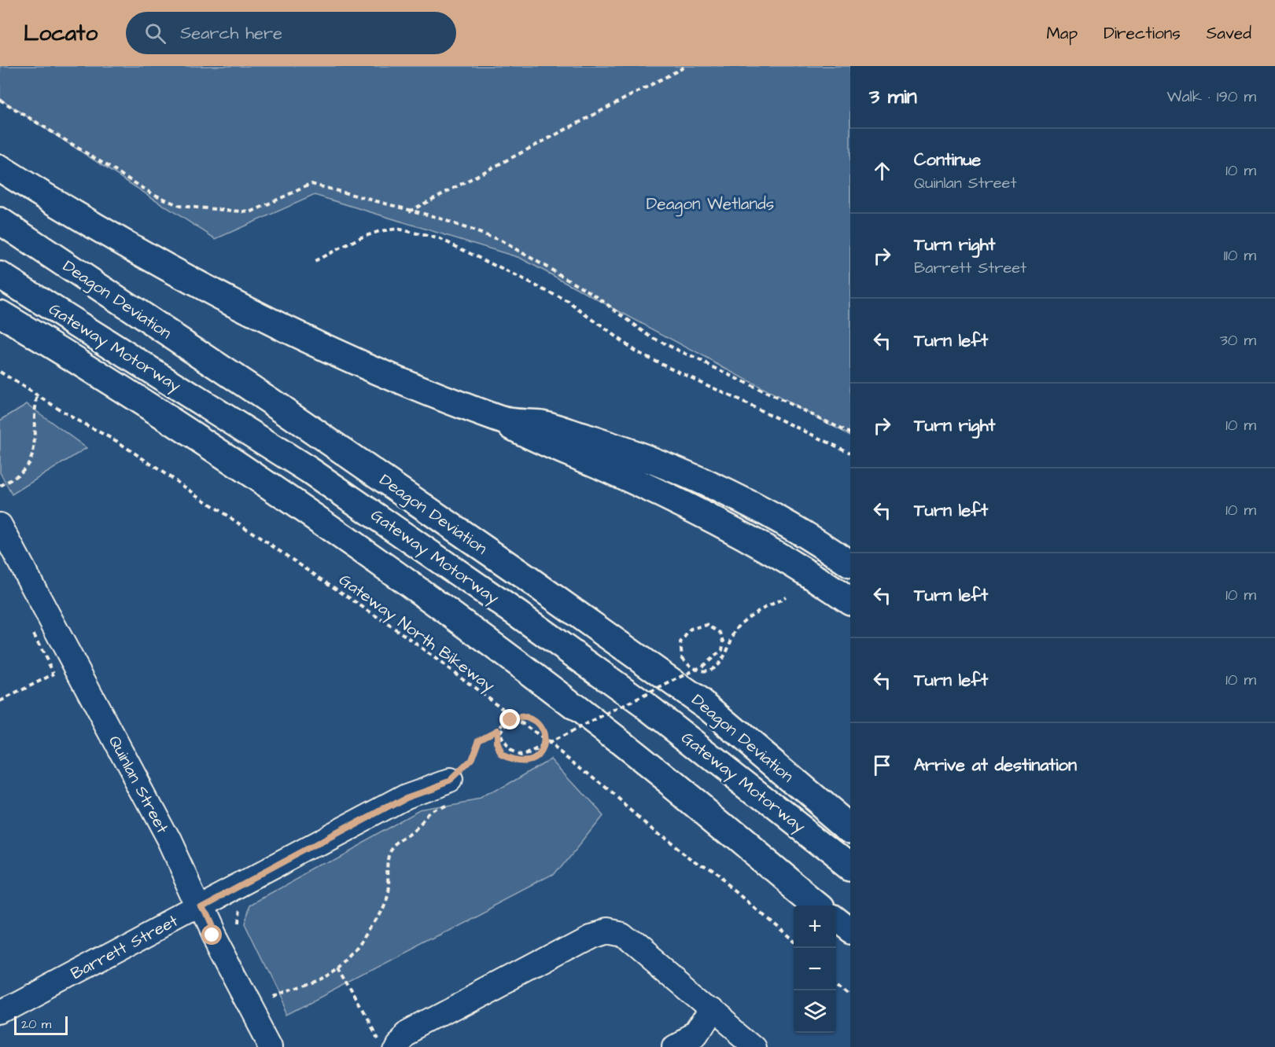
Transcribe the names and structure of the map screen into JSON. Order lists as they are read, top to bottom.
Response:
{
  "streets": {
    "highway": ["Deagon Deviation", "Gateway Motorway"],
    "street": ["Quinlan Street", "Barrett Street"],
    "path": ["Gateway North Bikeway"]
  },
  "crossings": [
    ["Quinlan Street", "Barrett Street"]
  ],
  "parks": ["Deagon Wetlands"],
  "scale_bar": "20 m",
  "page": {
    "header": "Locato",
    "search": "Search here",
    "nav": ["Map", "Directions", "Saved"],
    "heading": ["3 min", "Walk · 190 m"],
    "list": [
      ["Continue", "Quinlan Street", "10 m"],
      ["Turn right", "Barrett Street", "110 m"],
      ["Turn left", "30 m"],
      ["Turn right", "10 m"],
      ["Turn left", "10 m"],
      ["Turn left", "10 m"],
      ["Turn left", "10 m"],
      "Arrive at destination"
    ],
    "map_buttons": ["+", "−"],
    "scale": "20 m"
  }
}
